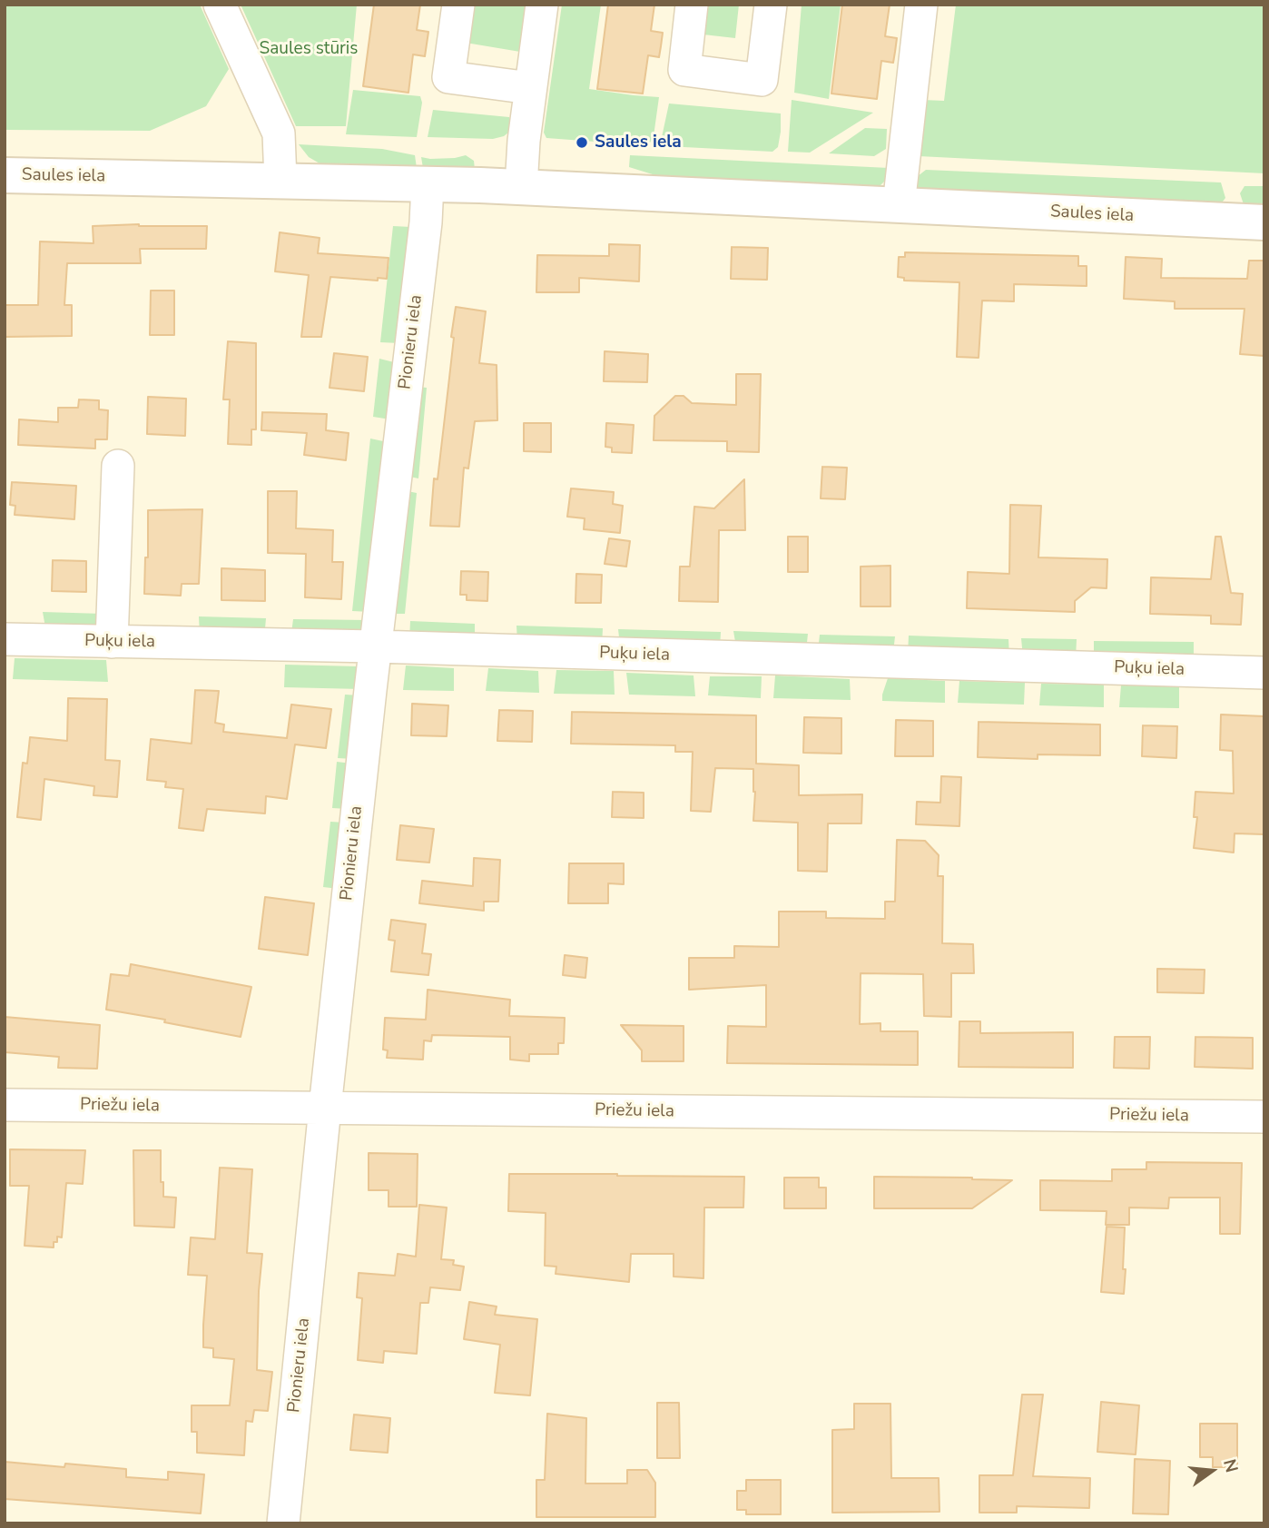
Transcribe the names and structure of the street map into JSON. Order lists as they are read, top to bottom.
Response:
{
  "streets": {
    "street": [
      "Saules iela",
      "Pionieru iela",
      "Puķu iela",
      "Priežu iela"
    ]
  },
  "crossings": [
    ["Saules iela", "Pionieru iela"],
    ["Pionieru iela", "Puķu iela"],
    ["Pionieru iela", "Priežu iela"]
  ],
  "parks": ["Saules stūris"],
  "places": ["Saules iela"],
  "north": "right"
}
